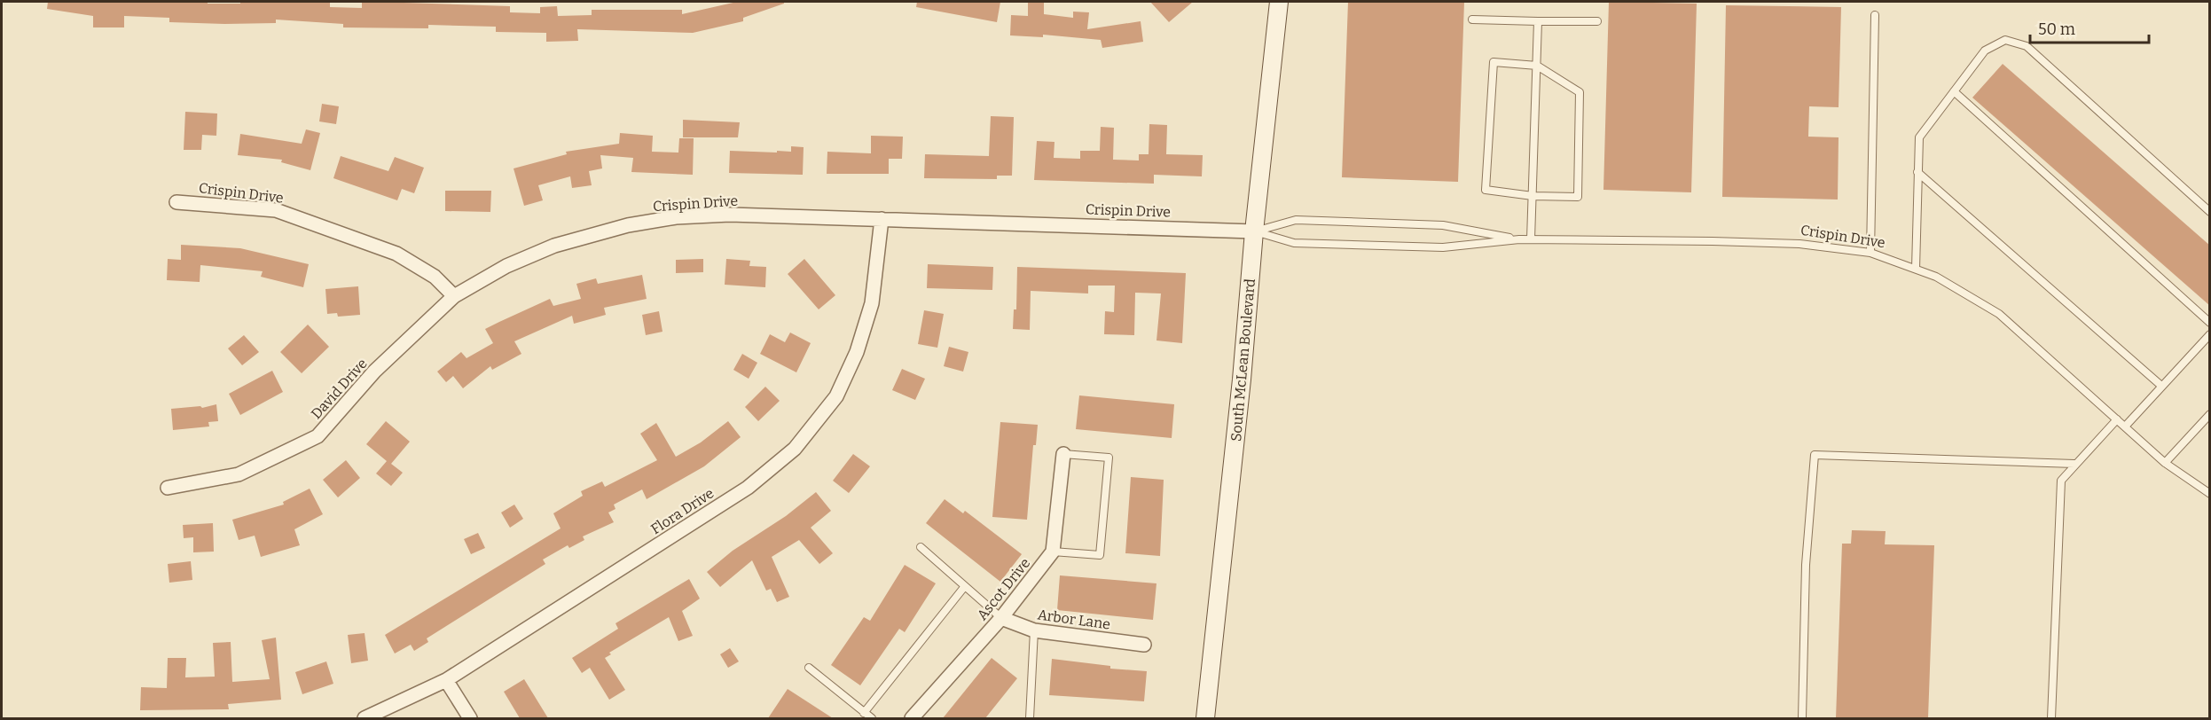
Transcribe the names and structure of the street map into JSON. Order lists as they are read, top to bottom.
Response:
{
  "streets": {
    "main road": ["South McLean Boulevard"],
    "street": [
      "Crispin Drive",
      "David Drive",
      "Flora Drive",
      "Ascot Drive",
      "Arbor Lane"
    ]
  },
  "crossings": [
    ["Crispin Drive", "South McLean Boulevard"],
    ["Crispin Drive", "David Drive"],
    ["Crispin Drive", "Flora Drive"],
    ["Ascot Drive", "Arbor Lane"]
  ],
  "scale_bar": "50 m"
}
